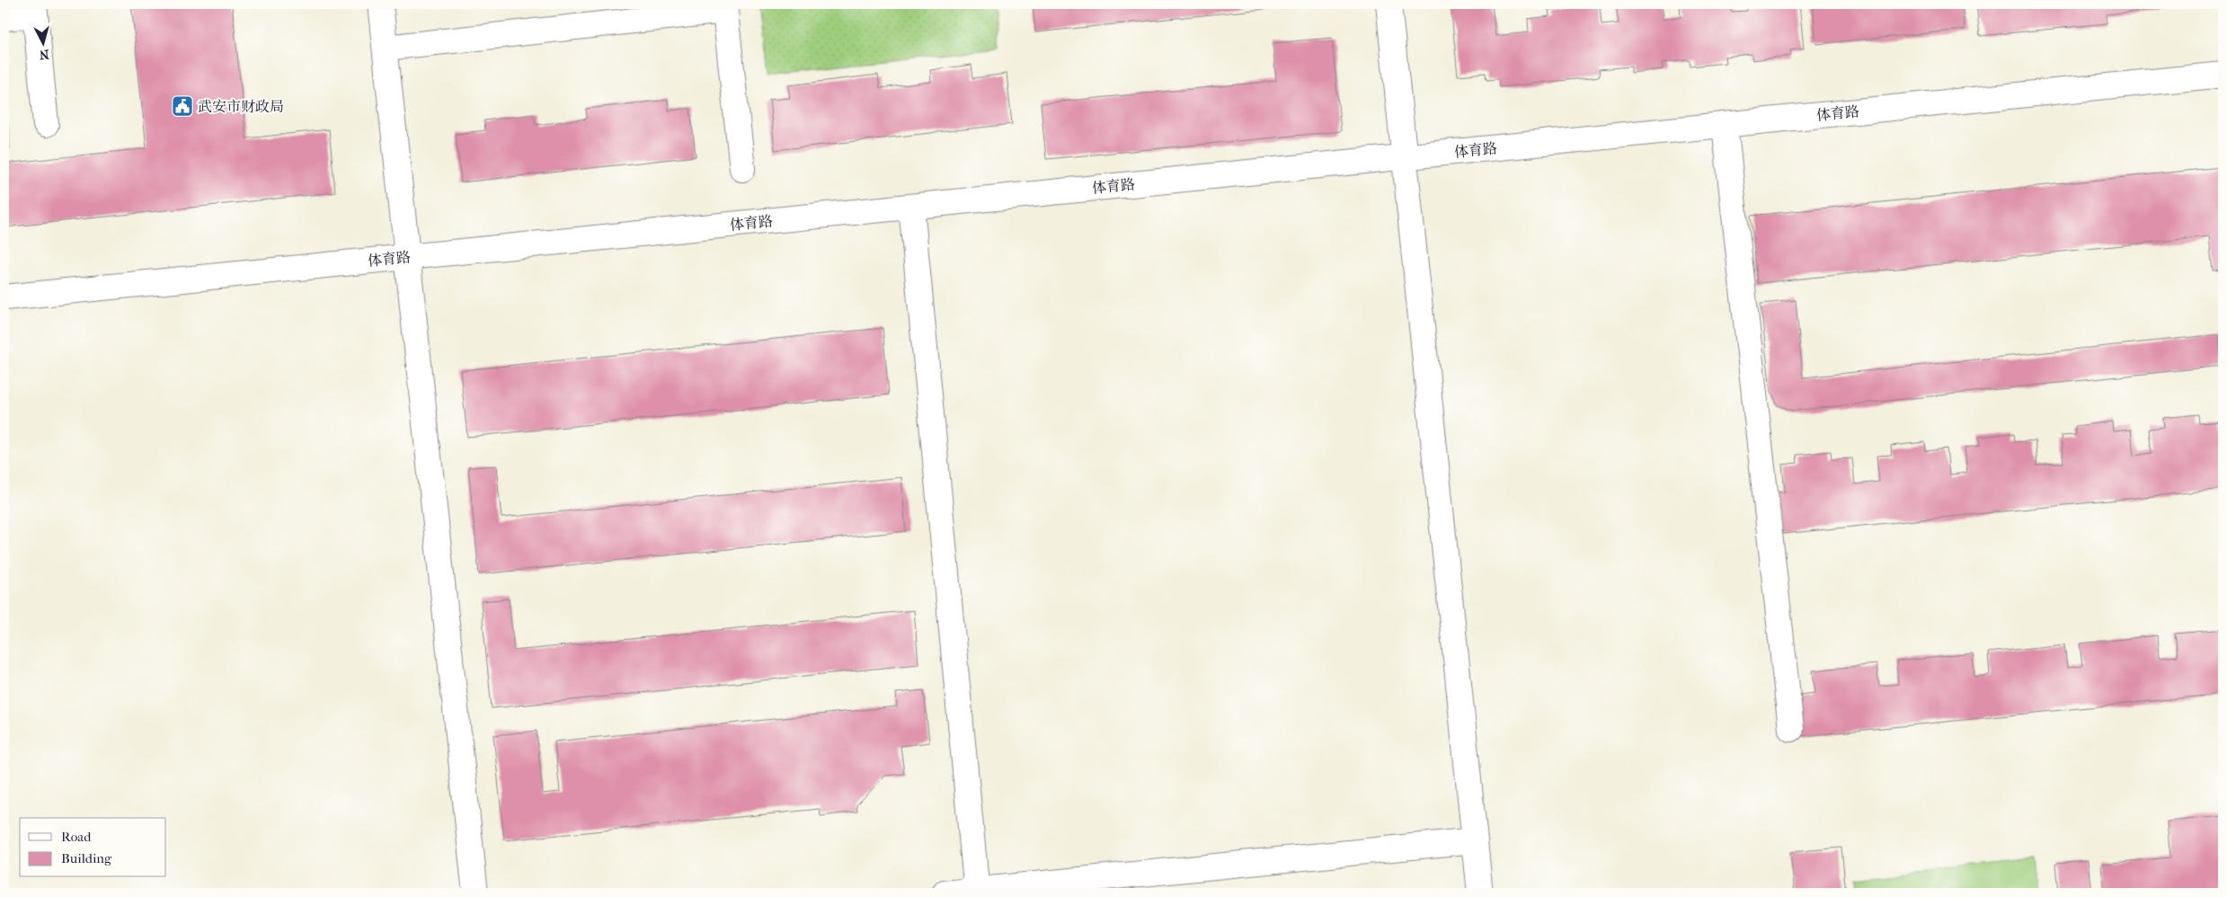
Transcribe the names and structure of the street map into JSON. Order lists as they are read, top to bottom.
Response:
{
  "streets": {
    "street": ["体育路"]
  },
  "places": {
    "public building": ["武安市财政局"]
  },
  "legend": ["Road", "Building"],
  "north": "bottom"
}
